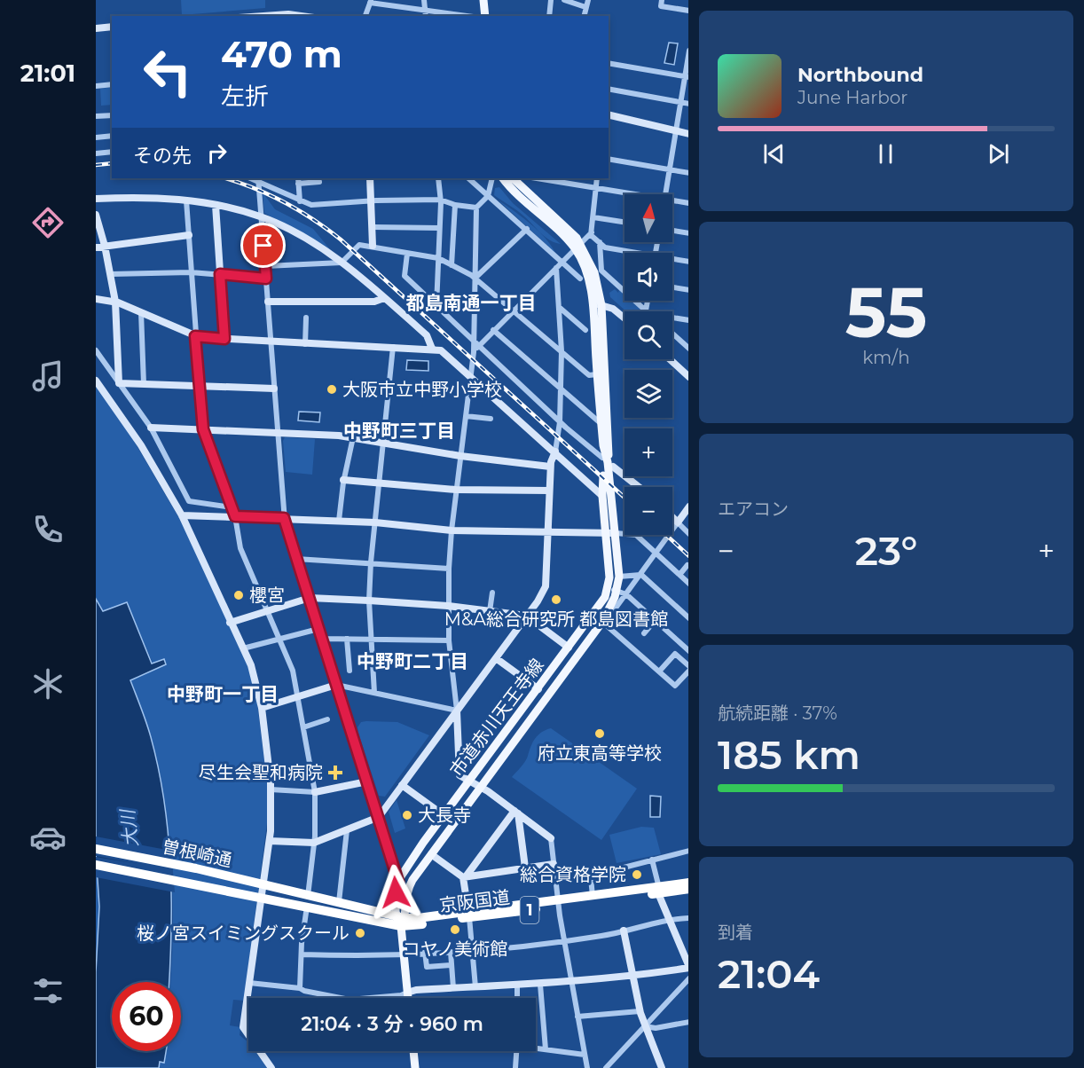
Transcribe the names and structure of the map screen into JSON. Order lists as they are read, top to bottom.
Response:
{
  "streets": {
    "highway": ["曽根崎通", "京阪国道", "1"],
    "main road": ["市道赤川天王寺線"]
  },
  "crossings": [
    ["市道赤川天王寺線", "京阪国道"],
    ["曽根崎通", "京阪国道"]
  ],
  "districts": [
    "都島南通一丁目",
    "中野町三丁目",
    "中野町二丁目",
    "中野町一丁目"
  ],
  "water": ["大川"],
  "places": {
    "other": [
      "大阪市立中野小学校",
      "櫻宮",
      "M&A総合研究所 都島図書館",
      "府立東高等学校",
      "大長寺",
      "総合資格学院",
      "コヤノ美術館",
      "桜ノ宮スイミングスクール"
    ],
    "health": ["尽生会聖和病院"]
  },
  "north": "top",
  "page": {
    "tabs": "21:01",
    "turn": ["470 m", "左折"],
    "song": ["Northbound", "June Harbor"],
    "then": "その先",
    "map_buttons": ["+", "−"],
    "tile": [
      ["55", "km/h"],
      "エアコン",
      ["航続距離 · 37%", "185 km"],
      ["到着", "21:04"]
    ],
    "heat": ["−", "23°", "+"],
    "limit": "60",
    "trip": "21:04 · 3 分 · 960 m"
  }
}
